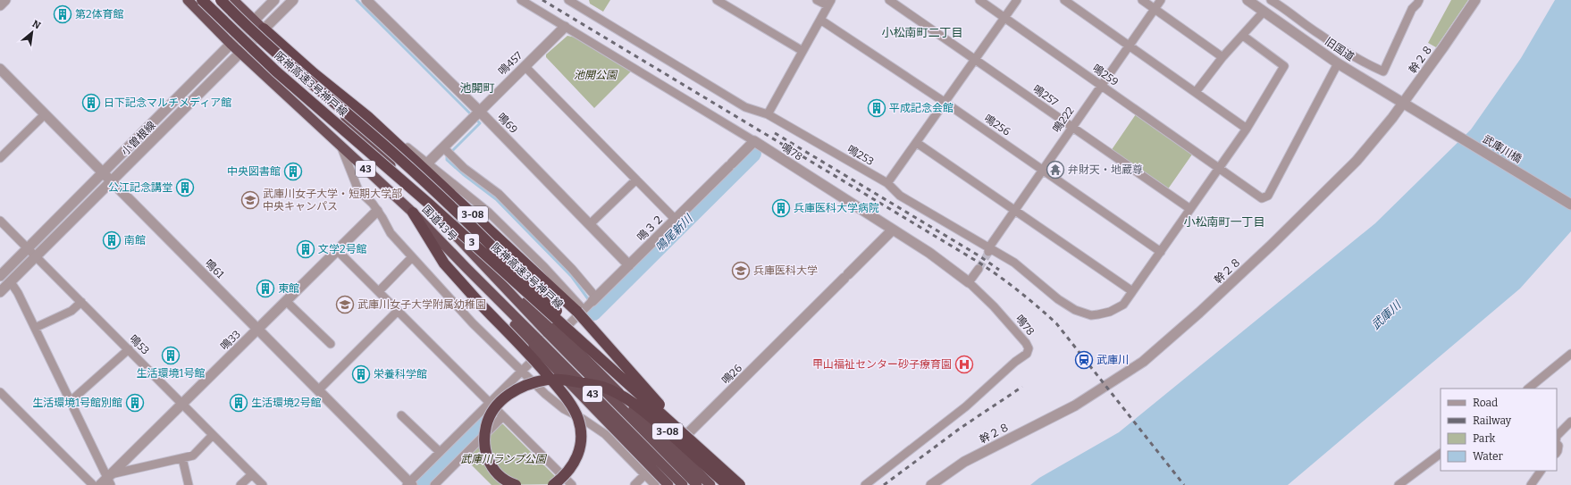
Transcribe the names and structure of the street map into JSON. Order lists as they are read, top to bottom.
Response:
{
  "streets": {
    "highway": [
      "阪神高速3号神戸線",
      "43",
      "3-08",
      "国道43号",
      "3"
    ],
    "street": [
      "旧国道",
      "幹２８",
      "鳴457",
      "鳴259",
      "鳴257",
      "鳴222",
      "鳴69",
      "鳴256",
      "小曽根線",
      "武庫川橋",
      "鳴78",
      "鳴253",
      "鳴３２",
      "鳴61",
      "鳴33",
      "鳴53",
      "鳴26"
    ]
  },
  "crossings": [
    ["旧国道", "幹２８"],
    ["旧国道", "鳴259"],
    ["旧国道", "武庫川橋"],
    ["鳴457", "鳴69"],
    ["鳴457", "鳴78"],
    ["鳴259", "鳴222"],
    ["鳴259", "鳴253"],
    ["阪神高速3号神戸線", "3-08"],
    ["阪神高速3号神戸線", "鳴26"],
    ["鳴257", "鳴222"],
    ["鳴257", "鳴253"],
    ["鳴222", "鳴256"],
    ["鳴222", "鳴253"],
    ["鳴69", "鳴３２"],
    ["鳴256", "鳴253"],
    ["小曽根線", "3-08"],
    ["小曽根線", "国道43号"],
    ["小曽根線", "鳴61"],
    ["小曽根線", "鳴53"],
    ["鳴78", "鳴３２"],
    ["鳴78", "鳴26"],
    ["43", "国道43号"],
    ["3-08", "国道43号"],
    ["3-08", "鳴26"],
    ["鳴61", "鳴33"],
    ["鳴33", "鳴53"]
  ],
  "districts": ["小松南町二丁目", "池開町", "小松南町一丁目"],
  "water": ["鳴尾新川", "武庫川"],
  "parks": ["池開公園", "武庫川ランプ公園"],
  "places": {
    "building": [
      "第2体育館",
      "日下記念マルチメディア館",
      "平成記念会館",
      "中央図書館",
      "公江記念講堂",
      "兵庫医科大学病院",
      "南館",
      "文学2号館",
      "東館",
      "生活環境1号館",
      "栄養科学館",
      "生活環境1号館別館",
      "生活環境2号館"
    ],
    "temple": ["弁財天・地蔵尊"],
    "school or university": ["武庫川女子大学・短期大学部 中央キャンパス", "兵庫医科大学", "武庫川女子大学附属幼稚園"],
    "station": ["武庫川"],
    "hospital": ["甲山福祉センター砂子療育園"]
  },
  "legend": [
    "Road",
    "Railway",
    "Park",
    "Water"
  ],
  "north": "top right"
}
